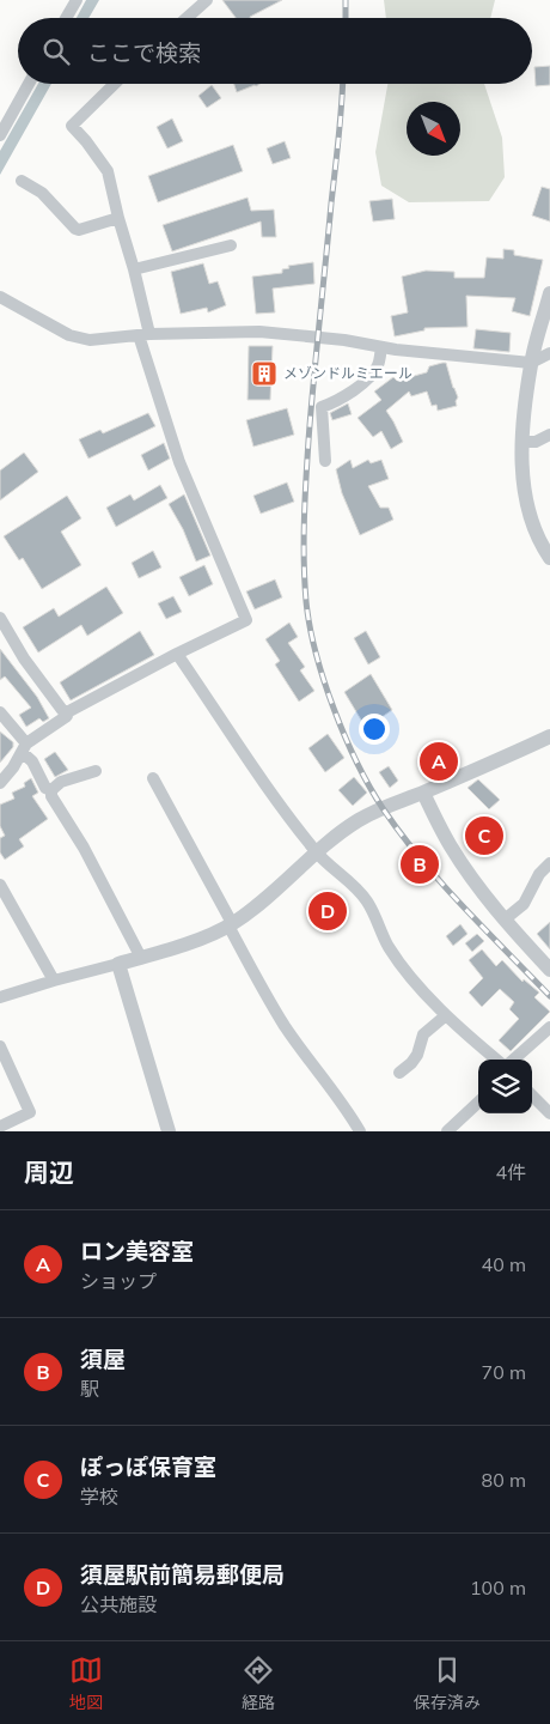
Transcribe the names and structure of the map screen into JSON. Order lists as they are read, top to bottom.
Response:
{
  "places": {
    "building": ["メゾンドルミエール"]
  },
  "north": "bottom right",
  "page": {
    "search": "ここで検索",
    "pins": [
      "A",
      "C",
      "B",
      "D"
    ],
    "heading": ["周辺", "4件"],
    "list": [
      {
        "mark": "A",
        "name": "ロン美容室",
        "note": "ショップ",
        "value": "40 m"
      },
      {
        "mark": "B",
        "name": "須屋",
        "note": "駅",
        "value": "70 m"
      },
      {
        "mark": "C",
        "name": "ぽっぽ保育室",
        "note": "学校",
        "value": "80 m"
      },
      {
        "mark": "D",
        "name": "須屋駅前簡易郵便局",
        "note": "公共施設",
        "value": "100 m"
      }
    ],
    "nav": ["地図", "経路", "保存済み"]
  }
}
